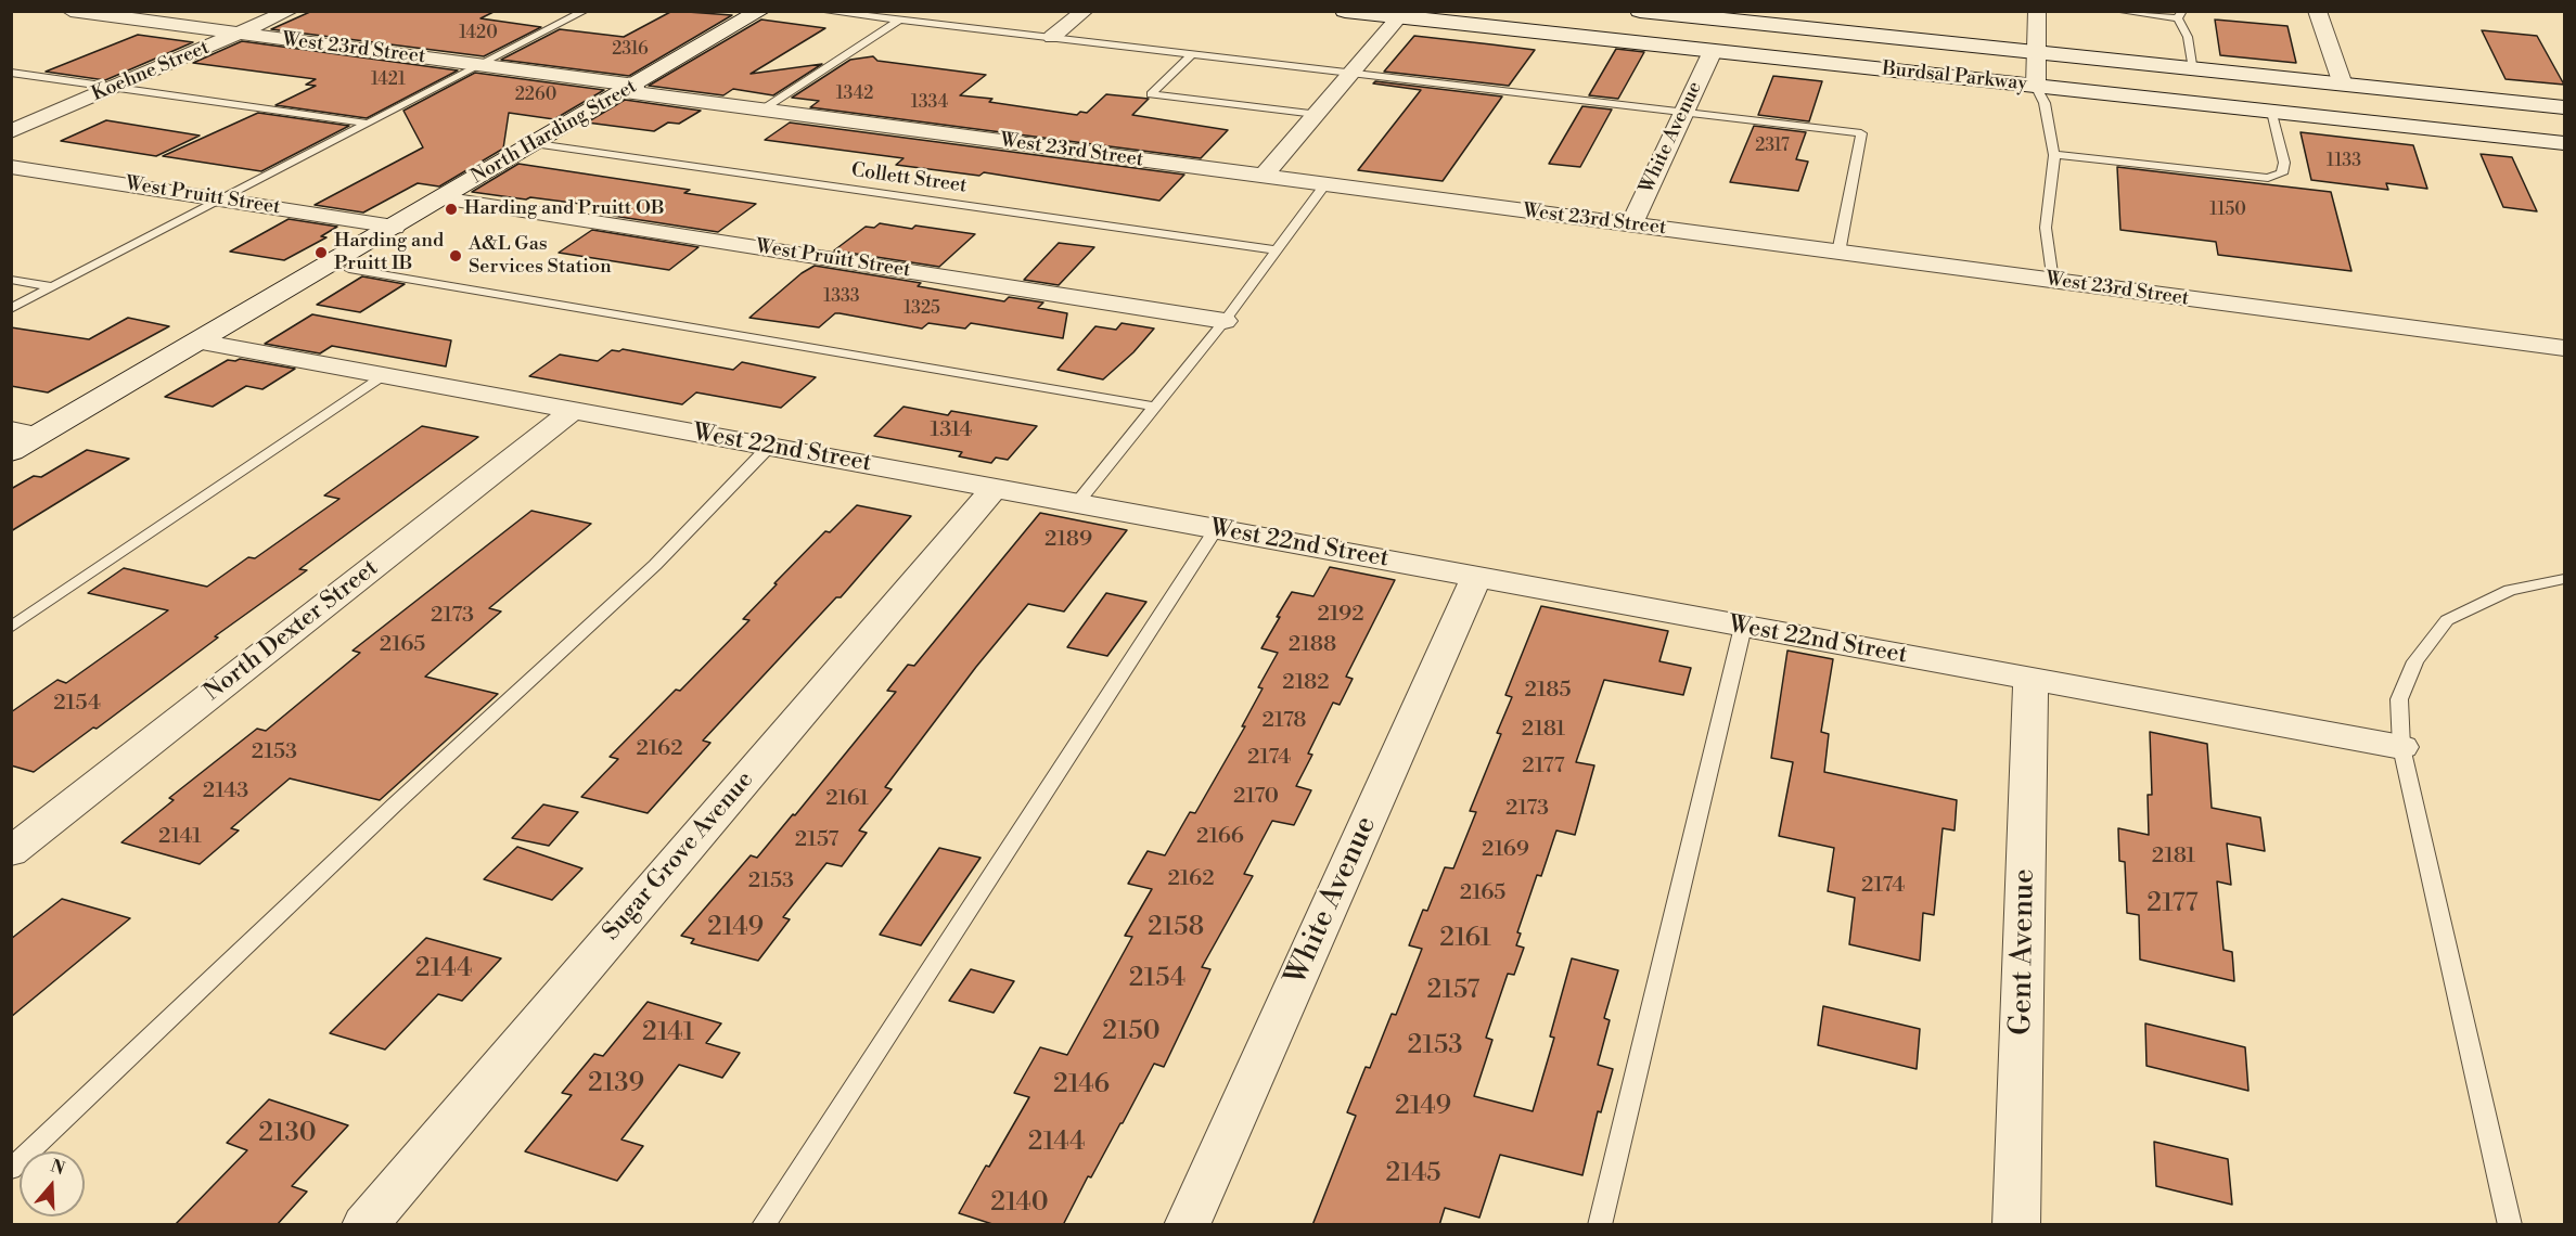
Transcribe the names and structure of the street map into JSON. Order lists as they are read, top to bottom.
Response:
{
  "streets": {
    "street": [
      "West 23rd Street",
      "Koehne Street",
      "Burdsal Parkway",
      "North Harding Street",
      "White Avenue",
      "West Pruitt Street",
      "West 22nd Street",
      "North Dexter Street",
      "Sugar Grove Avenue",
      "Gent Avenue"
    ],
    "lane": ["Collett Street"]
  },
  "crossings": [
    ["West 23rd Street", "Koehne Street"],
    ["West 23rd Street", "North Harding Street"],
    ["West 23rd Street", "White Avenue"],
    ["Burdsal Parkway", "White Avenue"],
    ["North Harding Street", "Collett Street"],
    ["North Harding Street", "West Pruitt Street"],
    ["North Harding Street", "West 22nd Street"],
    ["White Avenue", "West 22nd Street"],
    ["West 22nd Street", "North Dexter Street"],
    ["West 22nd Street", "Sugar Grove Avenue"],
    ["West 22nd Street", "Gent Avenue"]
  ],
  "places": ["Harding and Pruitt OB", "Harding and Pruitt IB", "A&L Gas Services Station"],
  "house_numbers": [
    "1420",
    "2316",
    "1421",
    "1342",
    "2260",
    "1334",
    "2317",
    "1133",
    "1150",
    "1333",
    "1325",
    "1314",
    "2189",
    "2192",
    "2173",
    "2165",
    "2188",
    "2182",
    "2185",
    "2154",
    "2178",
    "2181",
    "2162",
    "2153",
    "2174",
    "2177",
    "2143",
    "2170",
    "2161",
    "2173",
    "2141",
    "2166",
    "2157",
    "2169",
    "2181",
    "2162",
    "2153",
    "2174",
    "2165",
    "2177",
    "2149",
    "2158",
    "2161",
    "2144",
    "2154",
    "2157",
    "2150",
    "2141",
    "2153",
    "2139",
    "2146",
    "2149",
    "2130",
    "2144",
    "2145",
    "2140"
  ],
  "north": "top"
}
